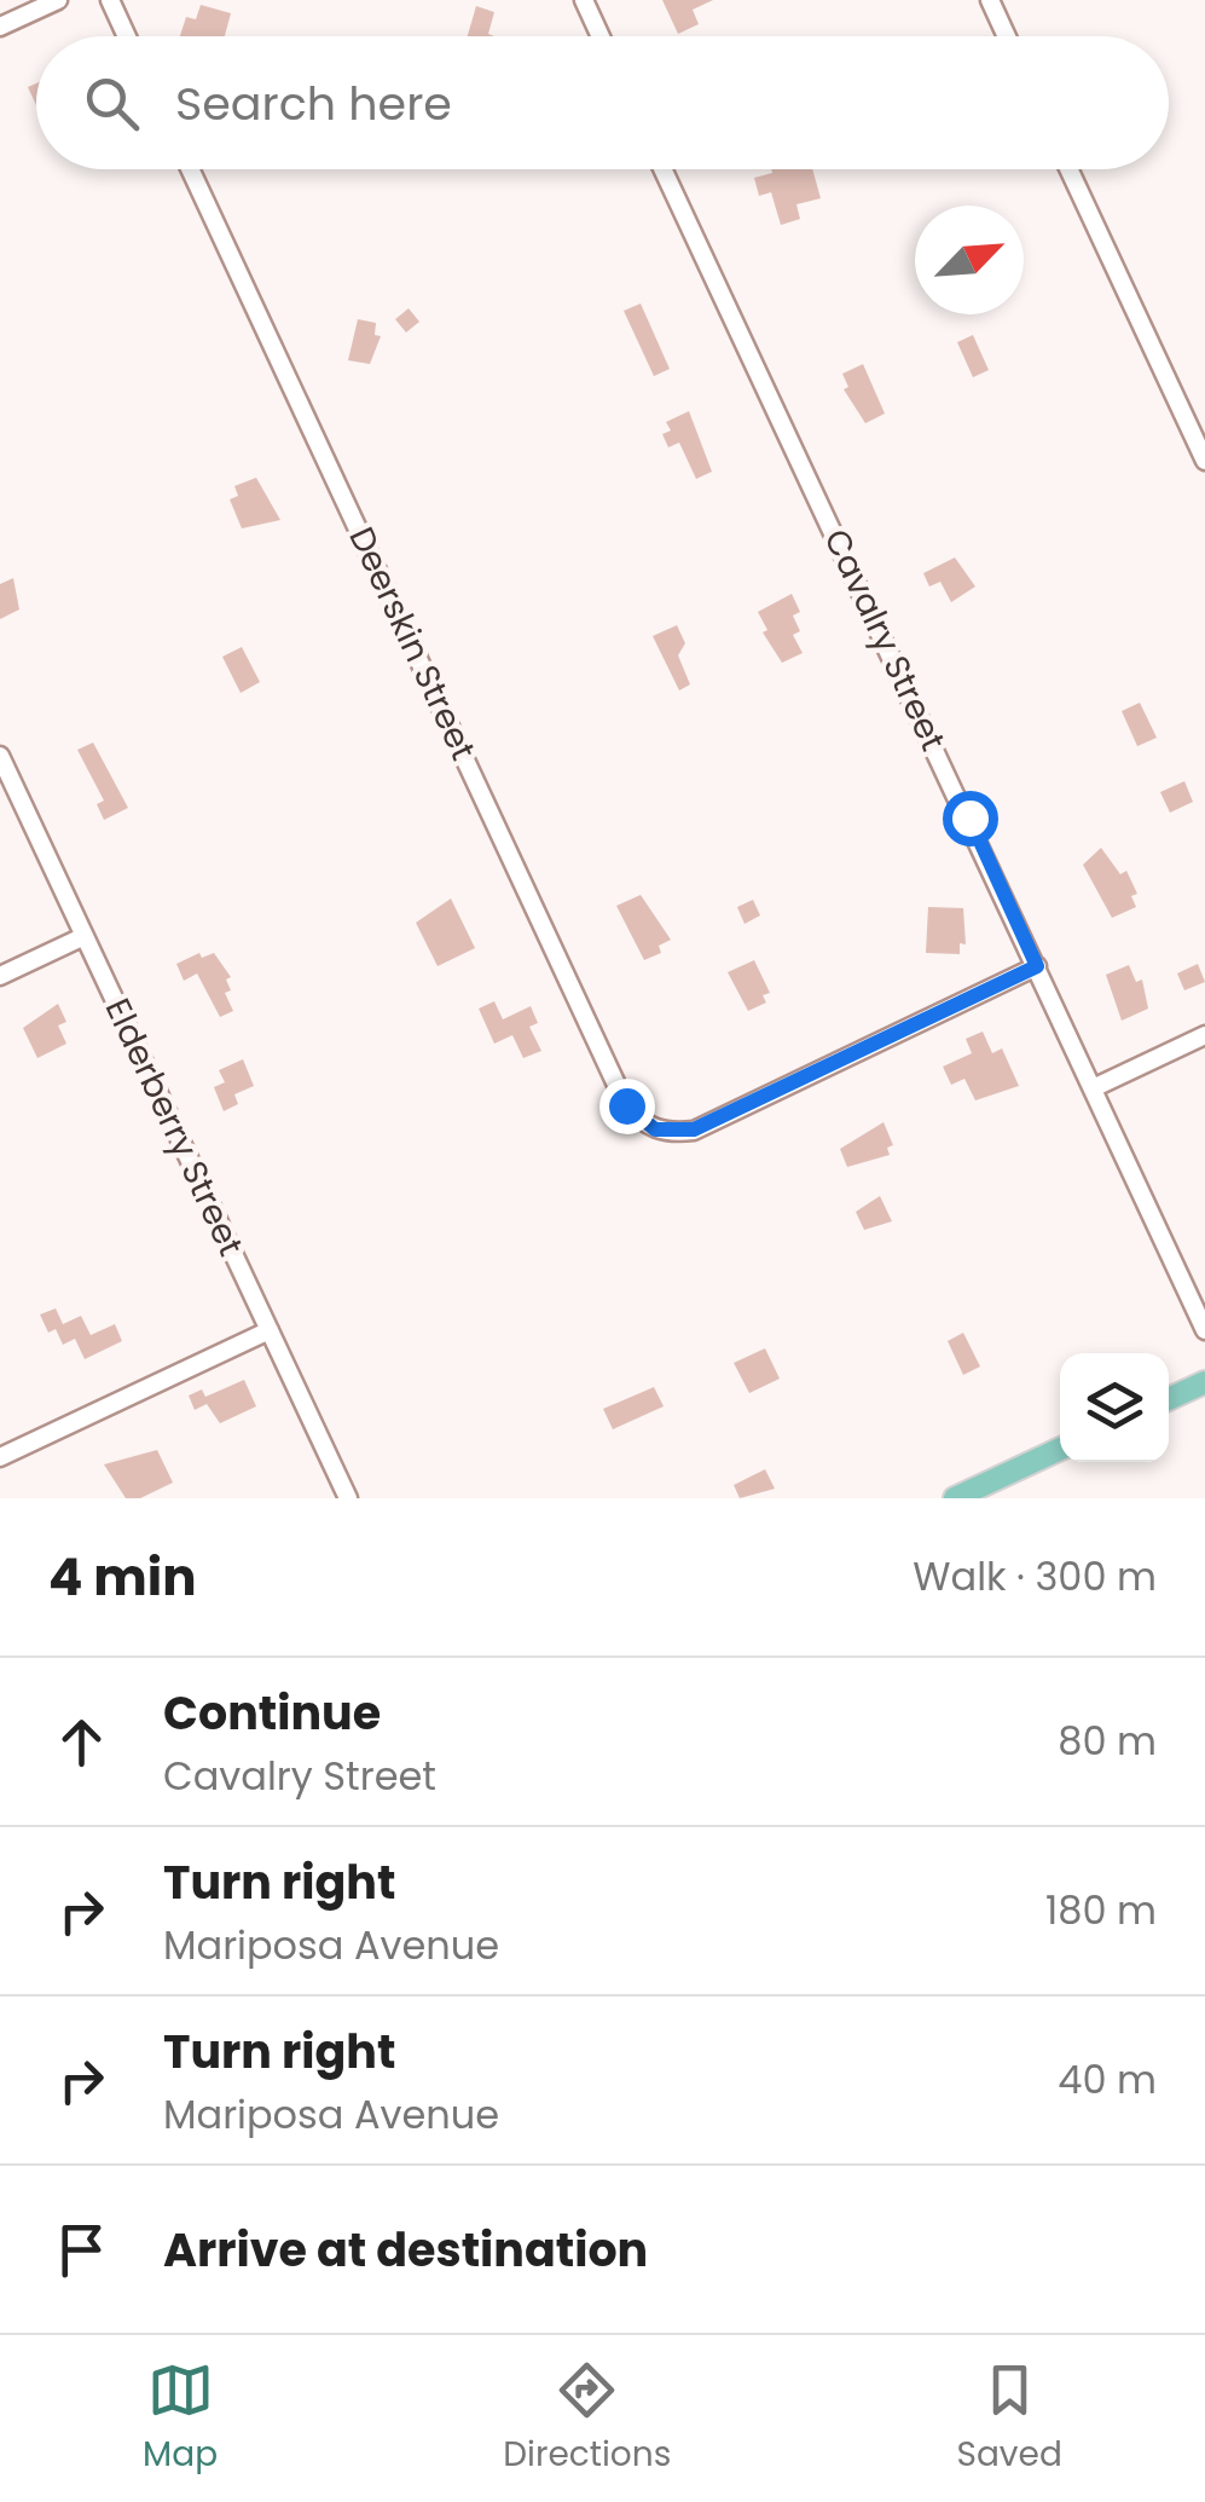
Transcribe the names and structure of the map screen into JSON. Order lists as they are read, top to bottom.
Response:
{
  "streets": {
    "street": ["Cavalry Street", "Deerskin Street", "Elderberry Street"]
  },
  "crossings": [
    ["Cavalry Street", "Deerskin Street"]
  ],
  "north": "top right",
  "page": {
    "search": "Search here",
    "heading": ["4 min", "Walk · 300 m"],
    "list": [
      ["Continue", "Cavalry Street", "80 m"],
      ["Turn right", "Mariposa Avenue", "180 m"],
      ["Turn right", "Mariposa Avenue", "40 m"],
      "Arrive at destination"
    ],
    "nav": ["Map", "Directions", "Saved"]
  }
}
